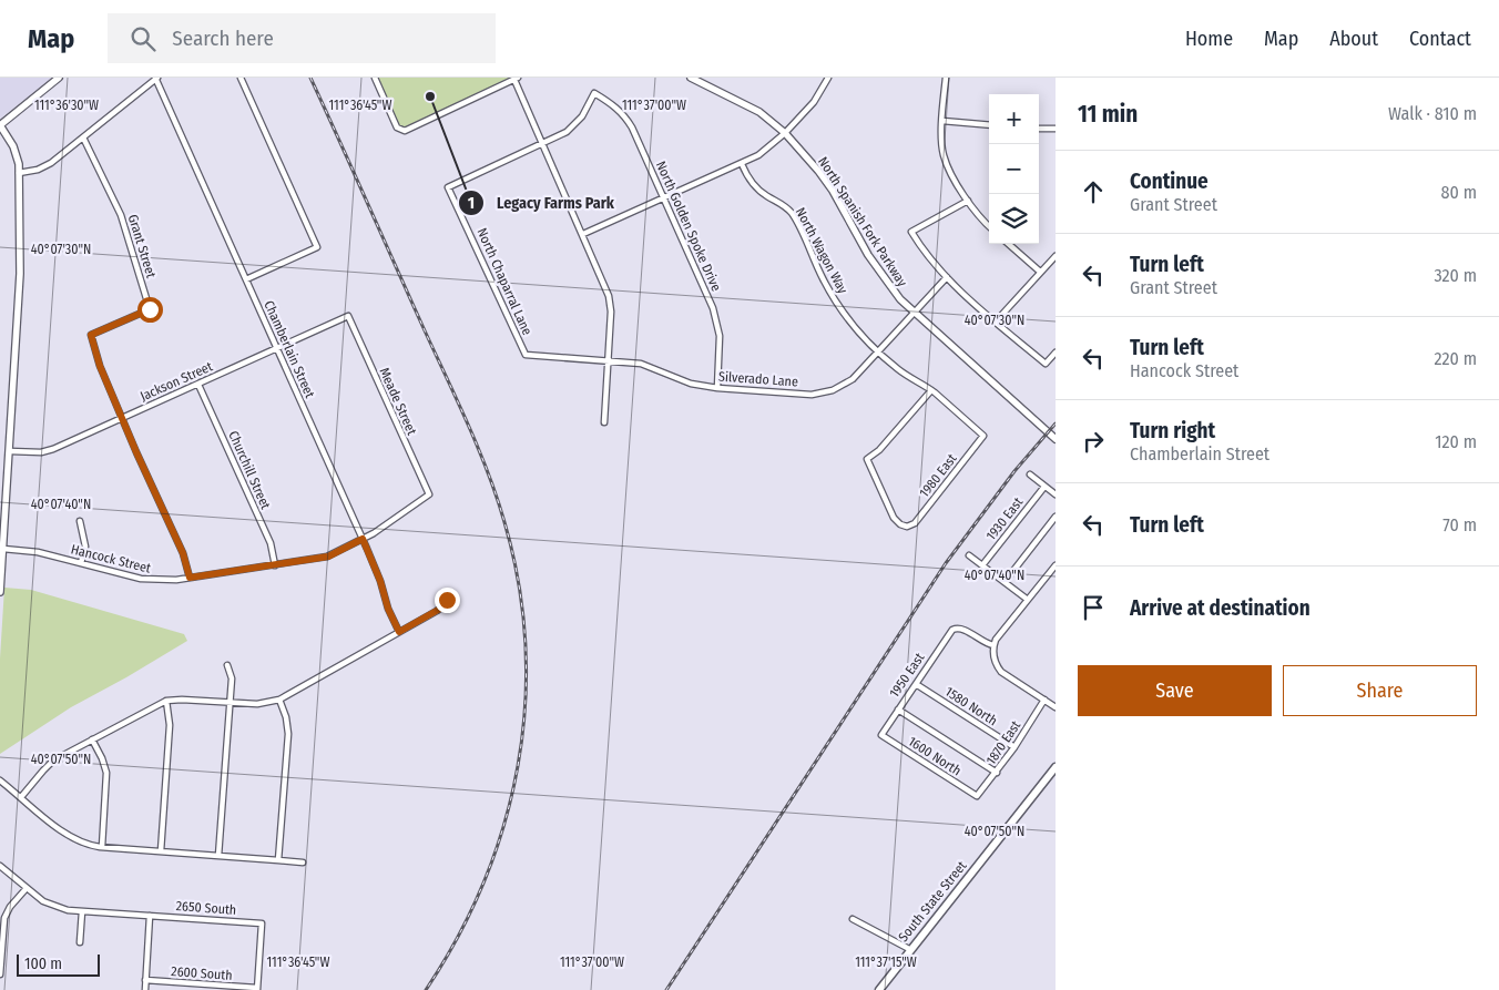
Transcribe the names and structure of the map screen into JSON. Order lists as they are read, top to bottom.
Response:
{
  "streets": {
    "main road": ["South State Street"],
    "street": [
      "North Spanish Fork Parkway",
      "North Golden Spoke Drive",
      "Grant Street",
      "North Wagon Way",
      "North Chaparral Lane",
      "Chamberlain Street",
      "Silverado Lane",
      "Jackson Street",
      "Meade Street",
      "Churchill Street",
      "1980 East",
      "1930 East",
      "Hancock Street",
      "1950 East",
      "1580 North",
      "1870 East",
      "1600 North",
      "2650 South",
      "2600 South"
    ]
  },
  "crossings": [
    ["North Spanish Fork Parkway", "Silverado Lane"],
    ["North Golden Spoke Drive", "North Chaparral Lane"],
    ["North Golden Spoke Drive", "Silverado Lane"],
    ["Grant Street", "Jackson Street"],
    ["Grant Street", "Hancock Street"],
    ["North Wagon Way", "Silverado Lane"],
    ["North Wagon Way", "1980 East"],
    ["North Chaparral Lane", "Silverado Lane"],
    ["Chamberlain Street", "Jackson Street"],
    ["Chamberlain Street", "Hancock Street"],
    ["Jackson Street", "Meade Street"],
    ["Jackson Street", "Churchill Street"],
    ["Meade Street", "Hancock Street"],
    ["Churchill Street", "Hancock Street"],
    ["1950 East", "1580 North"],
    ["1950 East", "1600 North"],
    ["1580 North", "1870 East"],
    ["1870 East", "1600 North"],
    ["2650 South", "2600 South"]
  ],
  "places": ["Legacy Farms Park"],
  "scale_bar": "100 m",
  "page": {
    "header": "Map",
    "search": "Search here",
    "nav": [
      "Home",
      "Map",
      "About",
      "Contact"
    ],
    "heading": ["11 min", "Walk · 810 m"],
    "map_buttons": ["+", "−"],
    "list": [
      ["Continue", "Grant Street", "80 m"],
      ["Turn left", "Grant Street", "320 m"],
      ["Turn left", "Hancock Street", "220 m"],
      ["Turn right", "Chamberlain Street", "120 m"],
      ["Turn left", "70 m"],
      "Arrive at destination"
    ],
    "buttons": ["Save", "Share"],
    "scale": "100 m"
  },
  "coordinates": [
    "111°36'30\"W",
    "111°36'45\"W",
    "111°37'00\"W",
    "40°07'30\"N",
    "40°07'40\"N",
    "40°07'50\"N",
    "111°37'15\"W"
  ]
}
